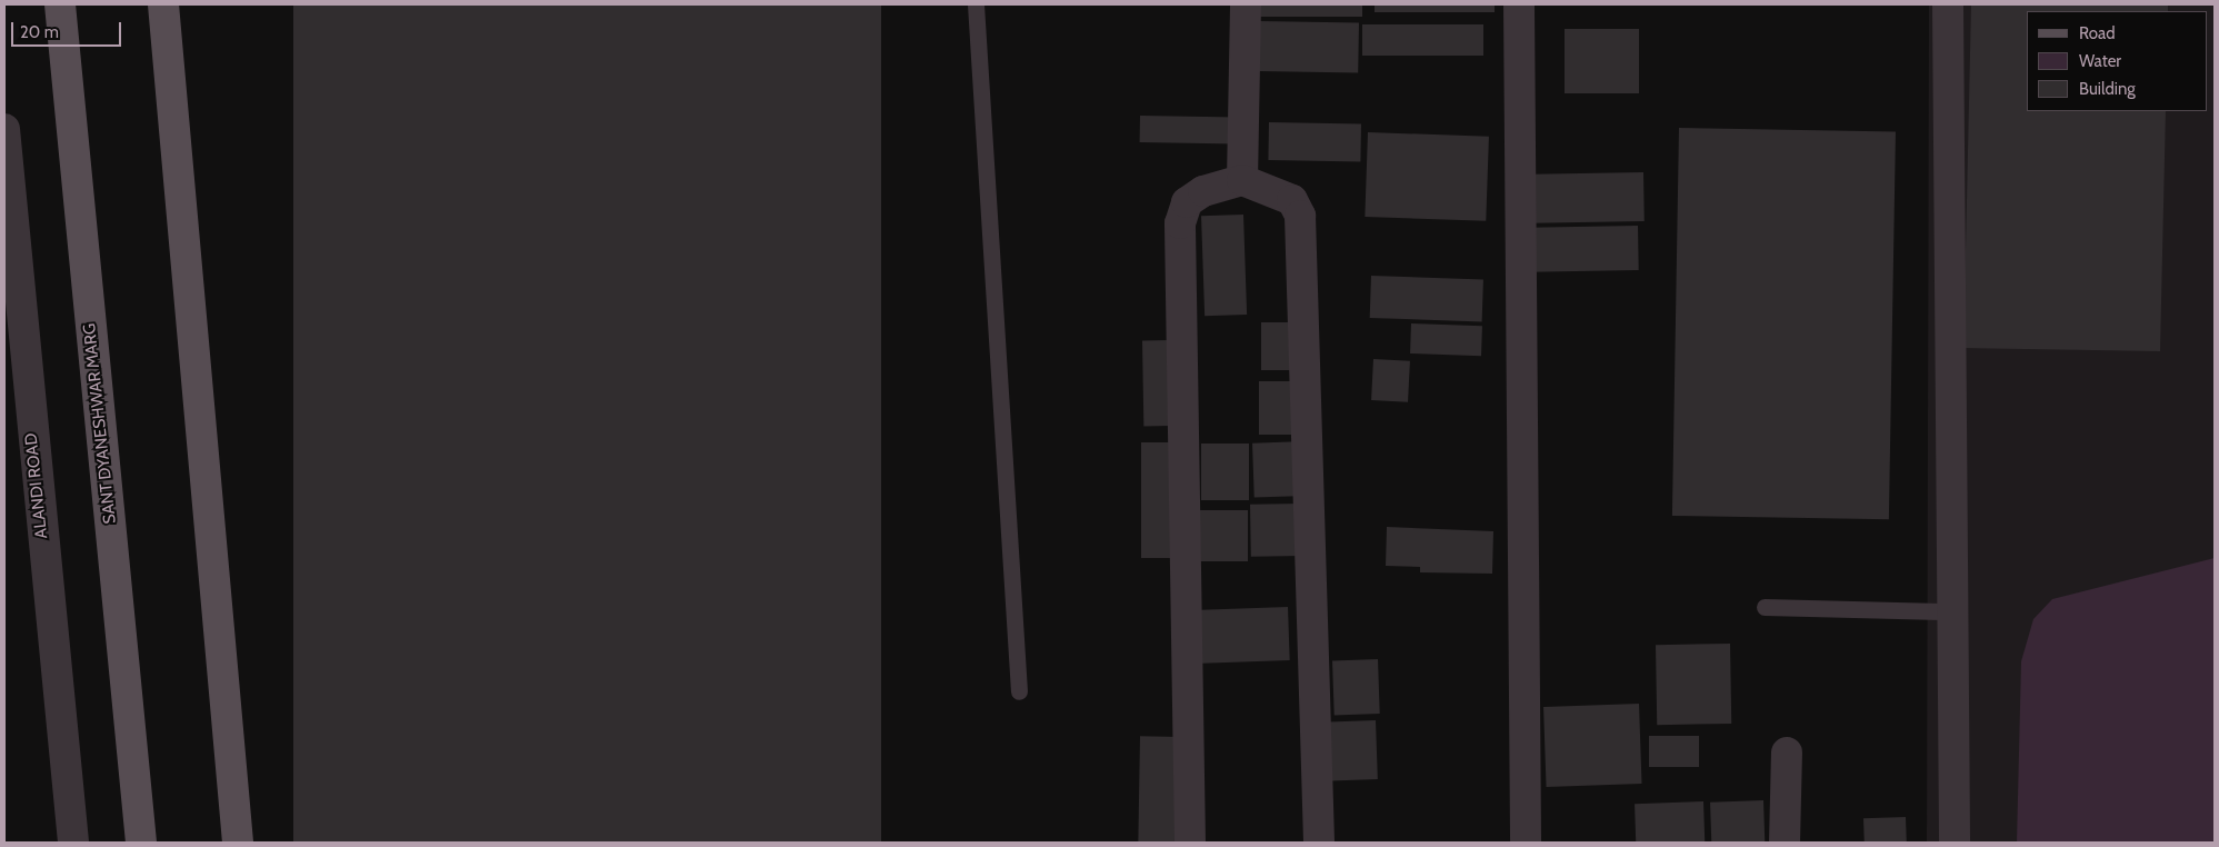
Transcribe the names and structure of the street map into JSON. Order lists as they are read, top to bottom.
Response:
{
  "streets": {
    "main road": ["SANT DYANESHWAR MARG"],
    "street": ["ALANDI ROAD"]
  },
  "legend": ["Road", "Water", "Building"],
  "scale_bar": "20 m"
}
